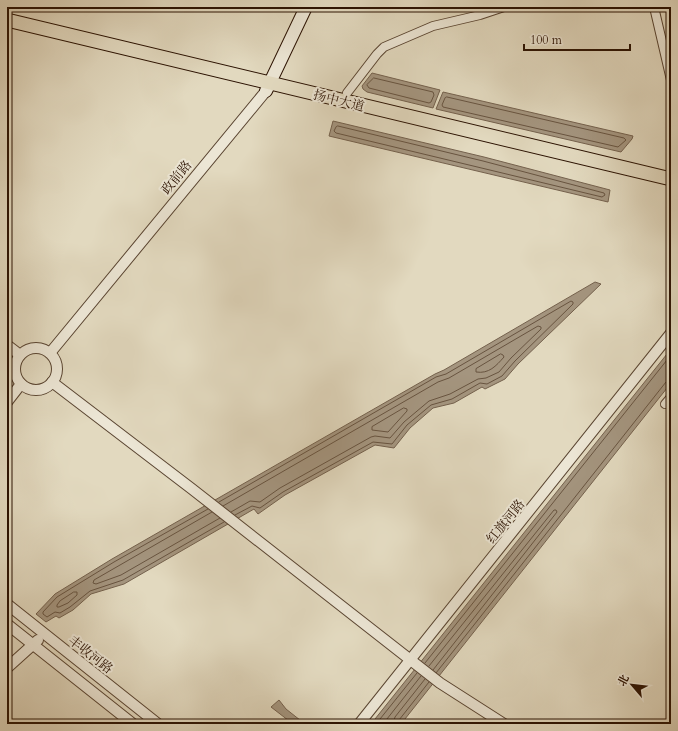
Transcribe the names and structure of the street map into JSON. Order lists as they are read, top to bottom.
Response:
{
  "streets": {
    "main road": ["扬中大道", "政前路"],
    "street": ["红旗河路", "丰收河路"]
  },
  "crossings": [
    ["扬中大道", "政前路"]
  ],
  "scale_bar": "100 m",
  "north": "top left"
}
